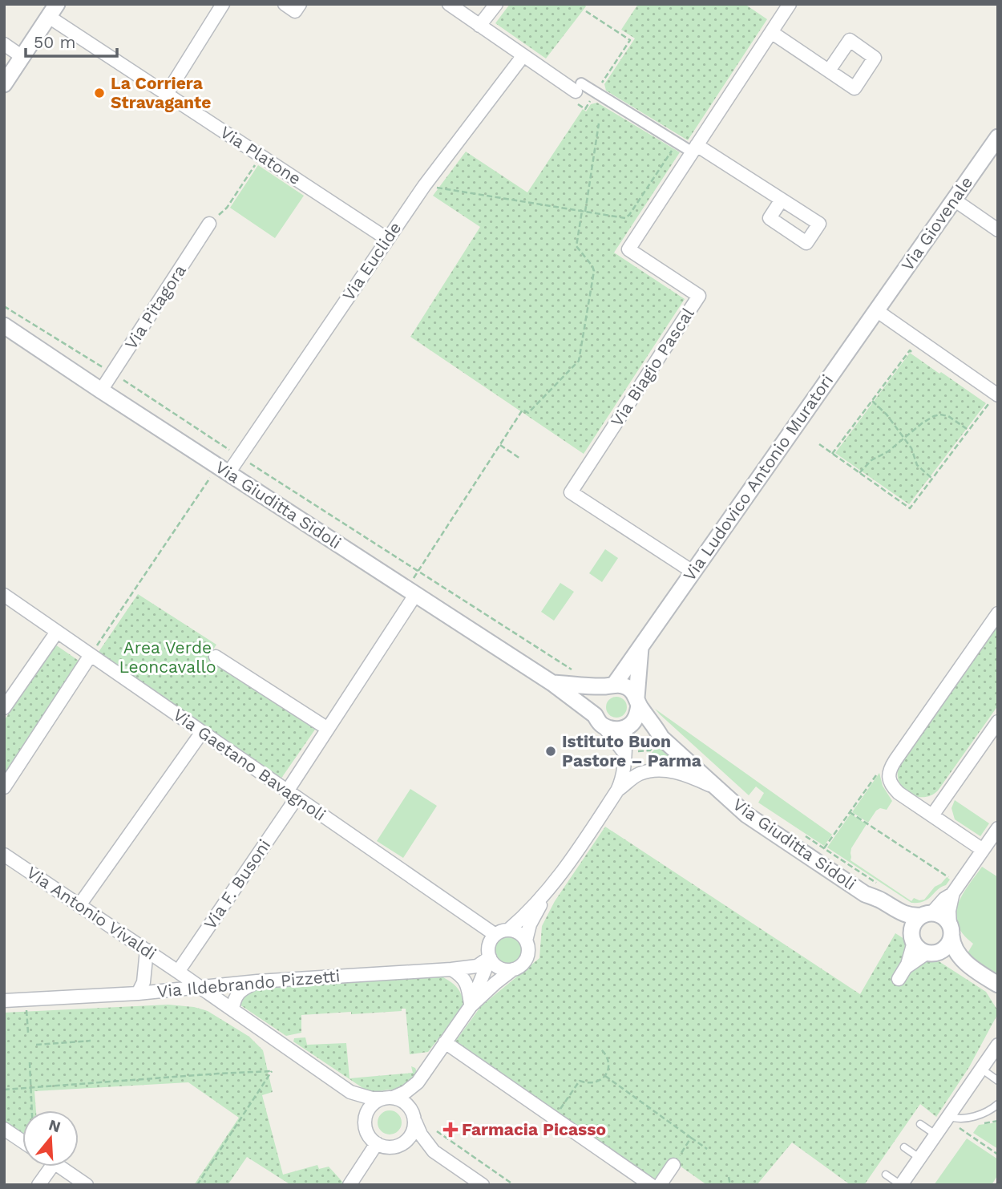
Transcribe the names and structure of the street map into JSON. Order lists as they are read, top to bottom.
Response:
{
  "streets": {
    "street": [
      "Via Platone",
      "Via Giovenale",
      "Via Euclide",
      "Via Pitagora",
      "Via Biagio Pascal",
      "Via Ludovico Antonio Muratori",
      "Via Giuditta Sidoli",
      "Via Gaetano Bavagnoli",
      "Via F. Busoni",
      "Via Antonio Vivaldi",
      "Via Ildebrando Pizzetti"
    ]
  },
  "crossings": [
    ["Via Platone", "Via Euclide"],
    ["Via Giovenale", "Via Ludovico Antonio Muratori"],
    ["Via Euclide", "Via Giuditta Sidoli"],
    ["Via Pitagora", "Via Giuditta Sidoli"],
    ["Via Biagio Pascal", "Via Ludovico Antonio Muratori"],
    ["Via Ludovico Antonio Muratori", "Via Giuditta Sidoli"],
    ["Via Giuditta Sidoli", "Via F. Busoni"],
    ["Via Gaetano Bavagnoli", "Via F. Busoni"],
    ["Via Gaetano Bavagnoli", "Via Ildebrando Pizzetti"],
    ["Via F. Busoni", "Via Antonio Vivaldi"],
    ["Via Antonio Vivaldi", "Via Ildebrando Pizzetti"]
  ],
  "parks": ["Area Verde Leoncavallo"],
  "places": {
    "other": ["La Corriera Stravagante", "Istituto Buon Pastore – Parma"],
    "health": ["Farmacia Picasso"]
  },
  "scale_bar": "50 m",
  "north": "top"
}
